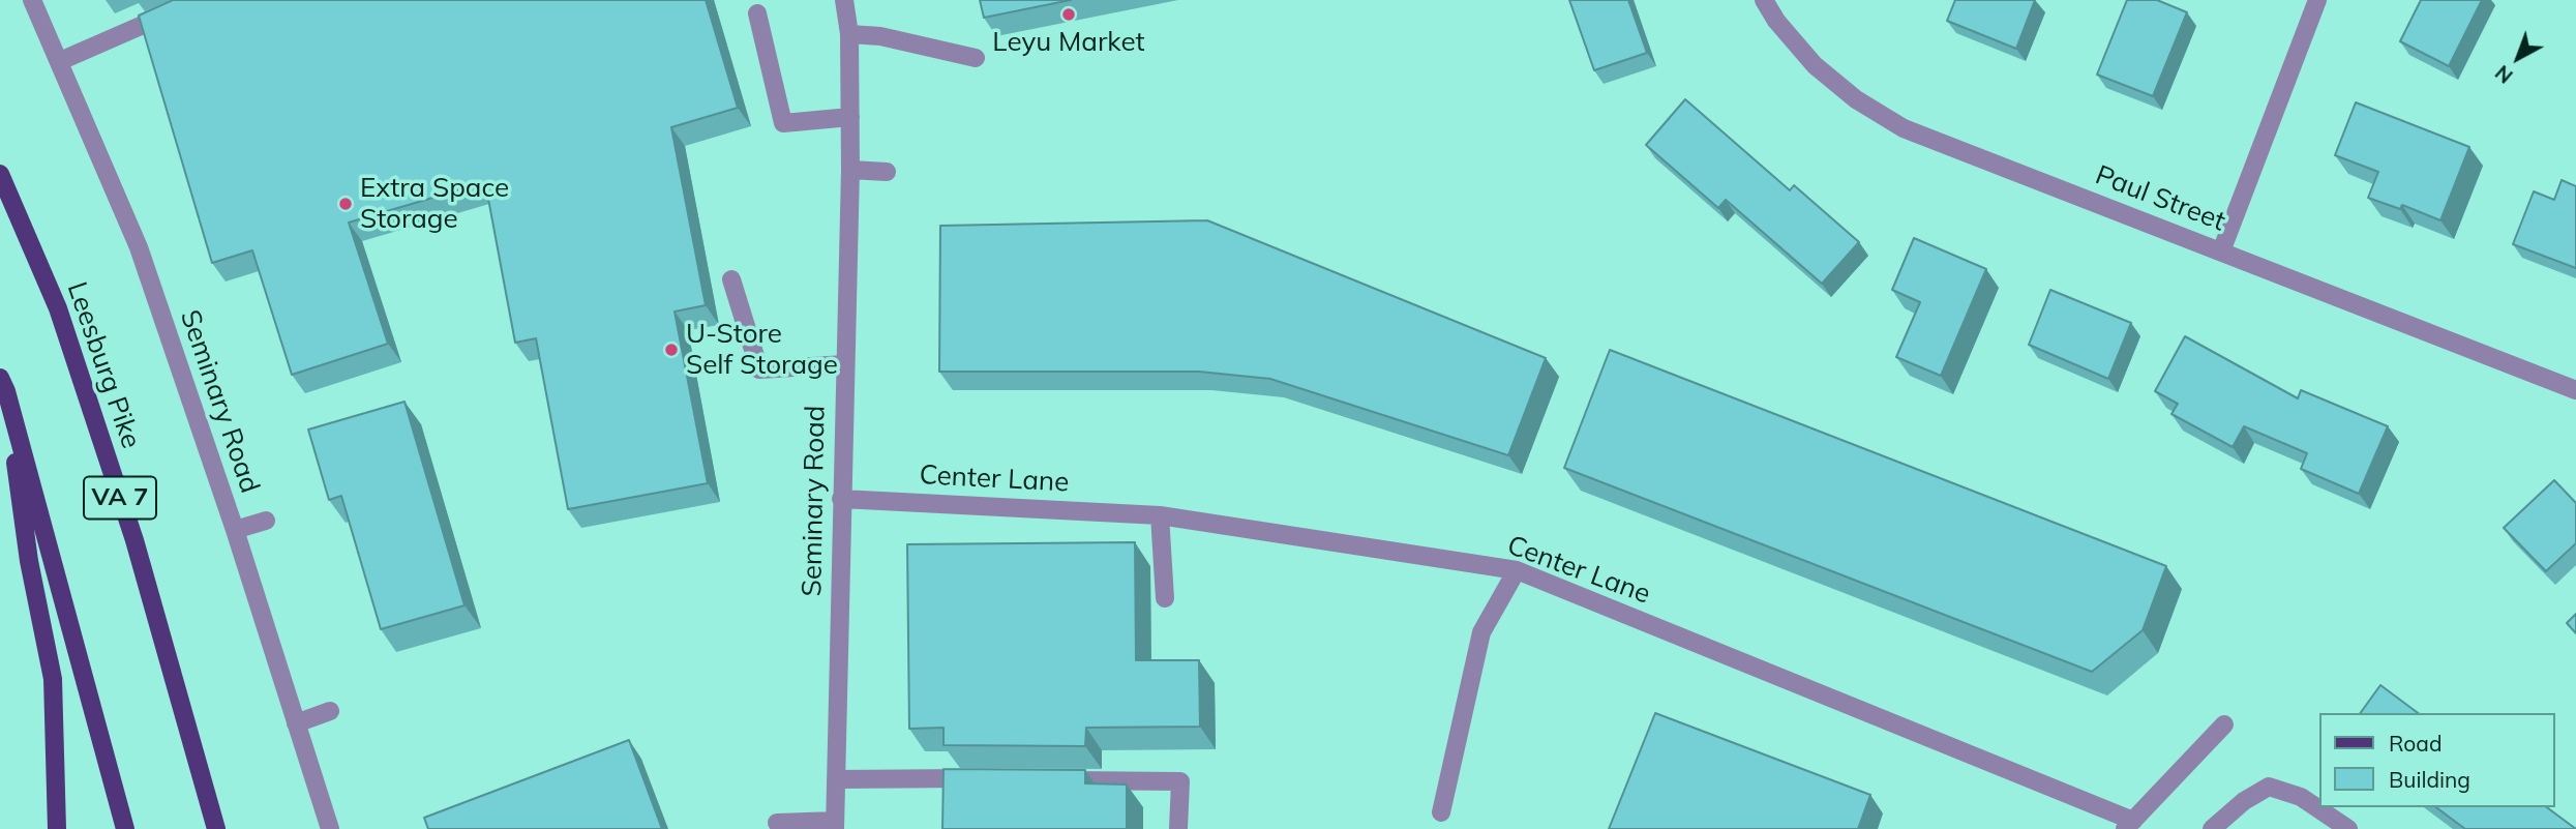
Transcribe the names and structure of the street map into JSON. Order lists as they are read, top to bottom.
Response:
{
  "streets": {
    "main road": ["Leesburg Pike", "VA 7"],
    "street": ["Paul Street", "Seminary Road", "Center Lane"]
  },
  "crossings": [
    ["Seminary Road", "Center Lane"]
  ],
  "places": ["Leyu Market", "Extra Space Storage", "U-Store Self Storage"],
  "legend": ["Road", "Building"],
  "north": "bottom left"
}
